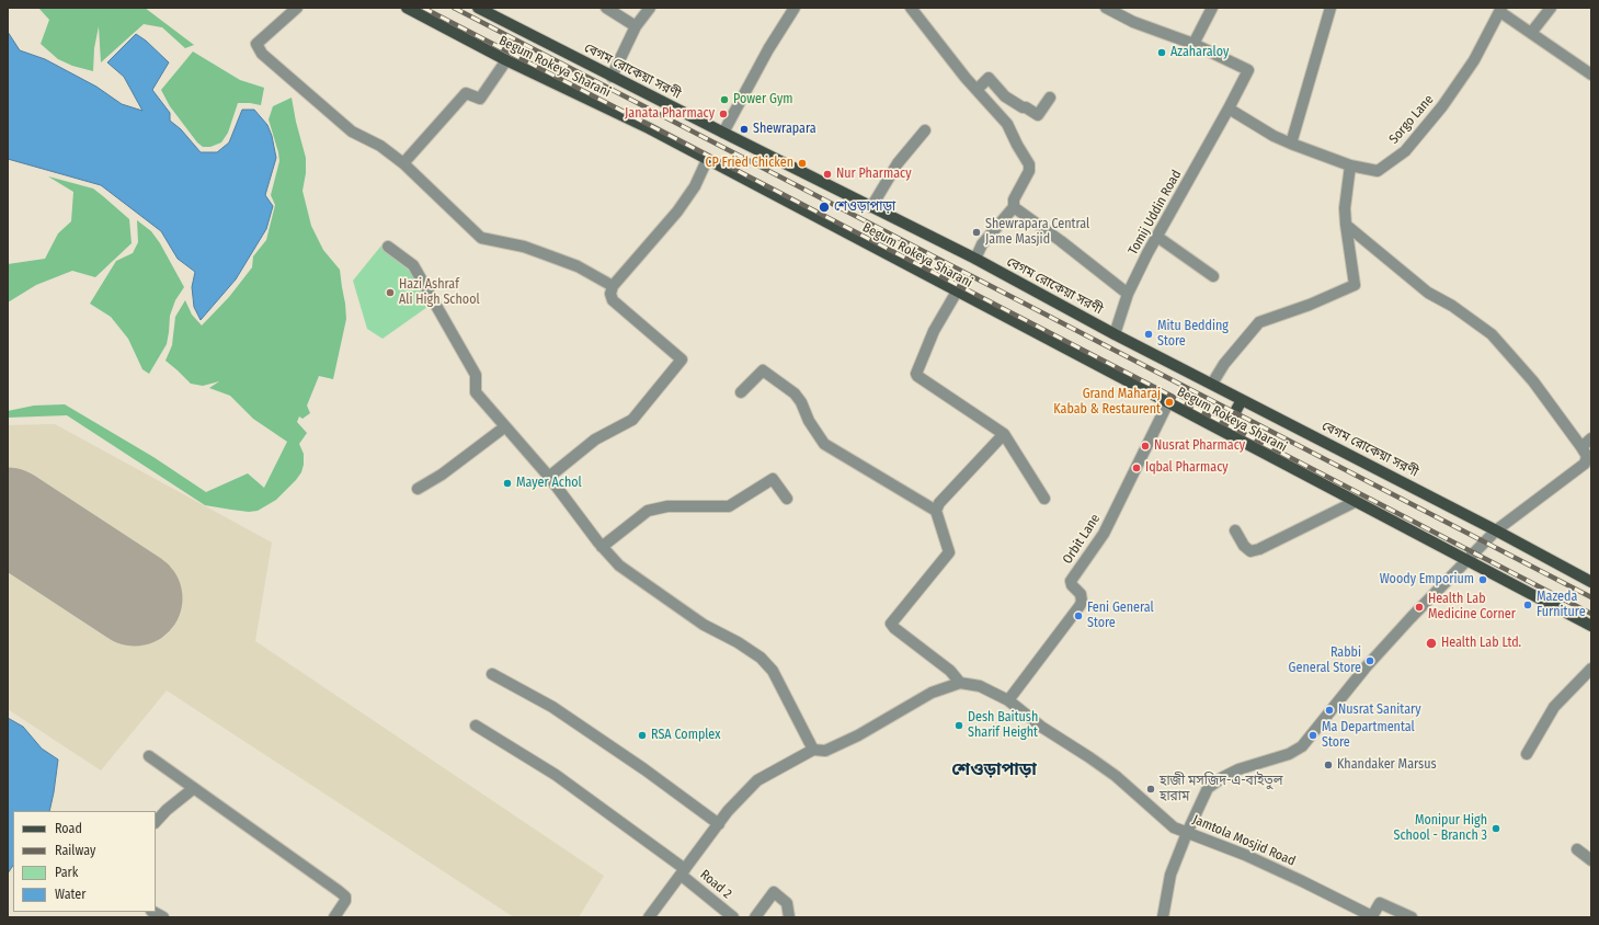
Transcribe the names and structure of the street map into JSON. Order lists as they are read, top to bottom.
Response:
{
  "streets": {
    "main road": ["Begum Rokeya Sharani", "বেগম রোকেয়া সরণী"],
    "street": [
      "Sorgo Lane",
      "Tomij Uddin Road",
      "Orbit Lane",
      "Jamtola Mosjid Road",
      "Road 2"
    ]
  },
  "crossings": [
    ["Begum Rokeya Sharani", "Orbit Lane"],
    ["বেগম রোকেয়া সরণী", "Tomij Uddin Road"],
    ["Sorgo Lane", "Tomij Uddin Road"],
    ["Orbit Lane", "Jamtola Mosjid Road"]
  ],
  "districts": ["শেওড়াপাড়া"],
  "places": [
    "Azaharaloy",
    "Power Gym",
    "Janata Pharmacy",
    "Shewrapara",
    "CP Fried Chicken",
    "Nur Pharmacy",
    "শেওড়াপাড়া",
    "Shewrapara Central Jame Masjid",
    "Hazi Ashraf Ali High School",
    "Mitu Bedding Store",
    "Grand Maharaj Kabab & Restaurent",
    "Nusrat Pharmacy",
    "Iqbal Pharmacy",
    "Mayer Achol",
    "Woody Emporium",
    "Mazeda Furniture",
    "Health Lab Medicine Corner",
    "Feni General Store",
    "Health Lab Ltd.",
    "Rabbi General Store",
    "Nusrat Sanitary",
    "Desh Baitush Sharif Height",
    "RSA Complex",
    "Ma Departmental Store",
    "Khandaker Marsus",
    "হাজী মসজিদ-এ-বাইতুল হারাম",
    "Monipur High School - Branch 3"
  ],
  "legend": [
    "Road",
    "Railway",
    "Park",
    "Water"
  ]
}
